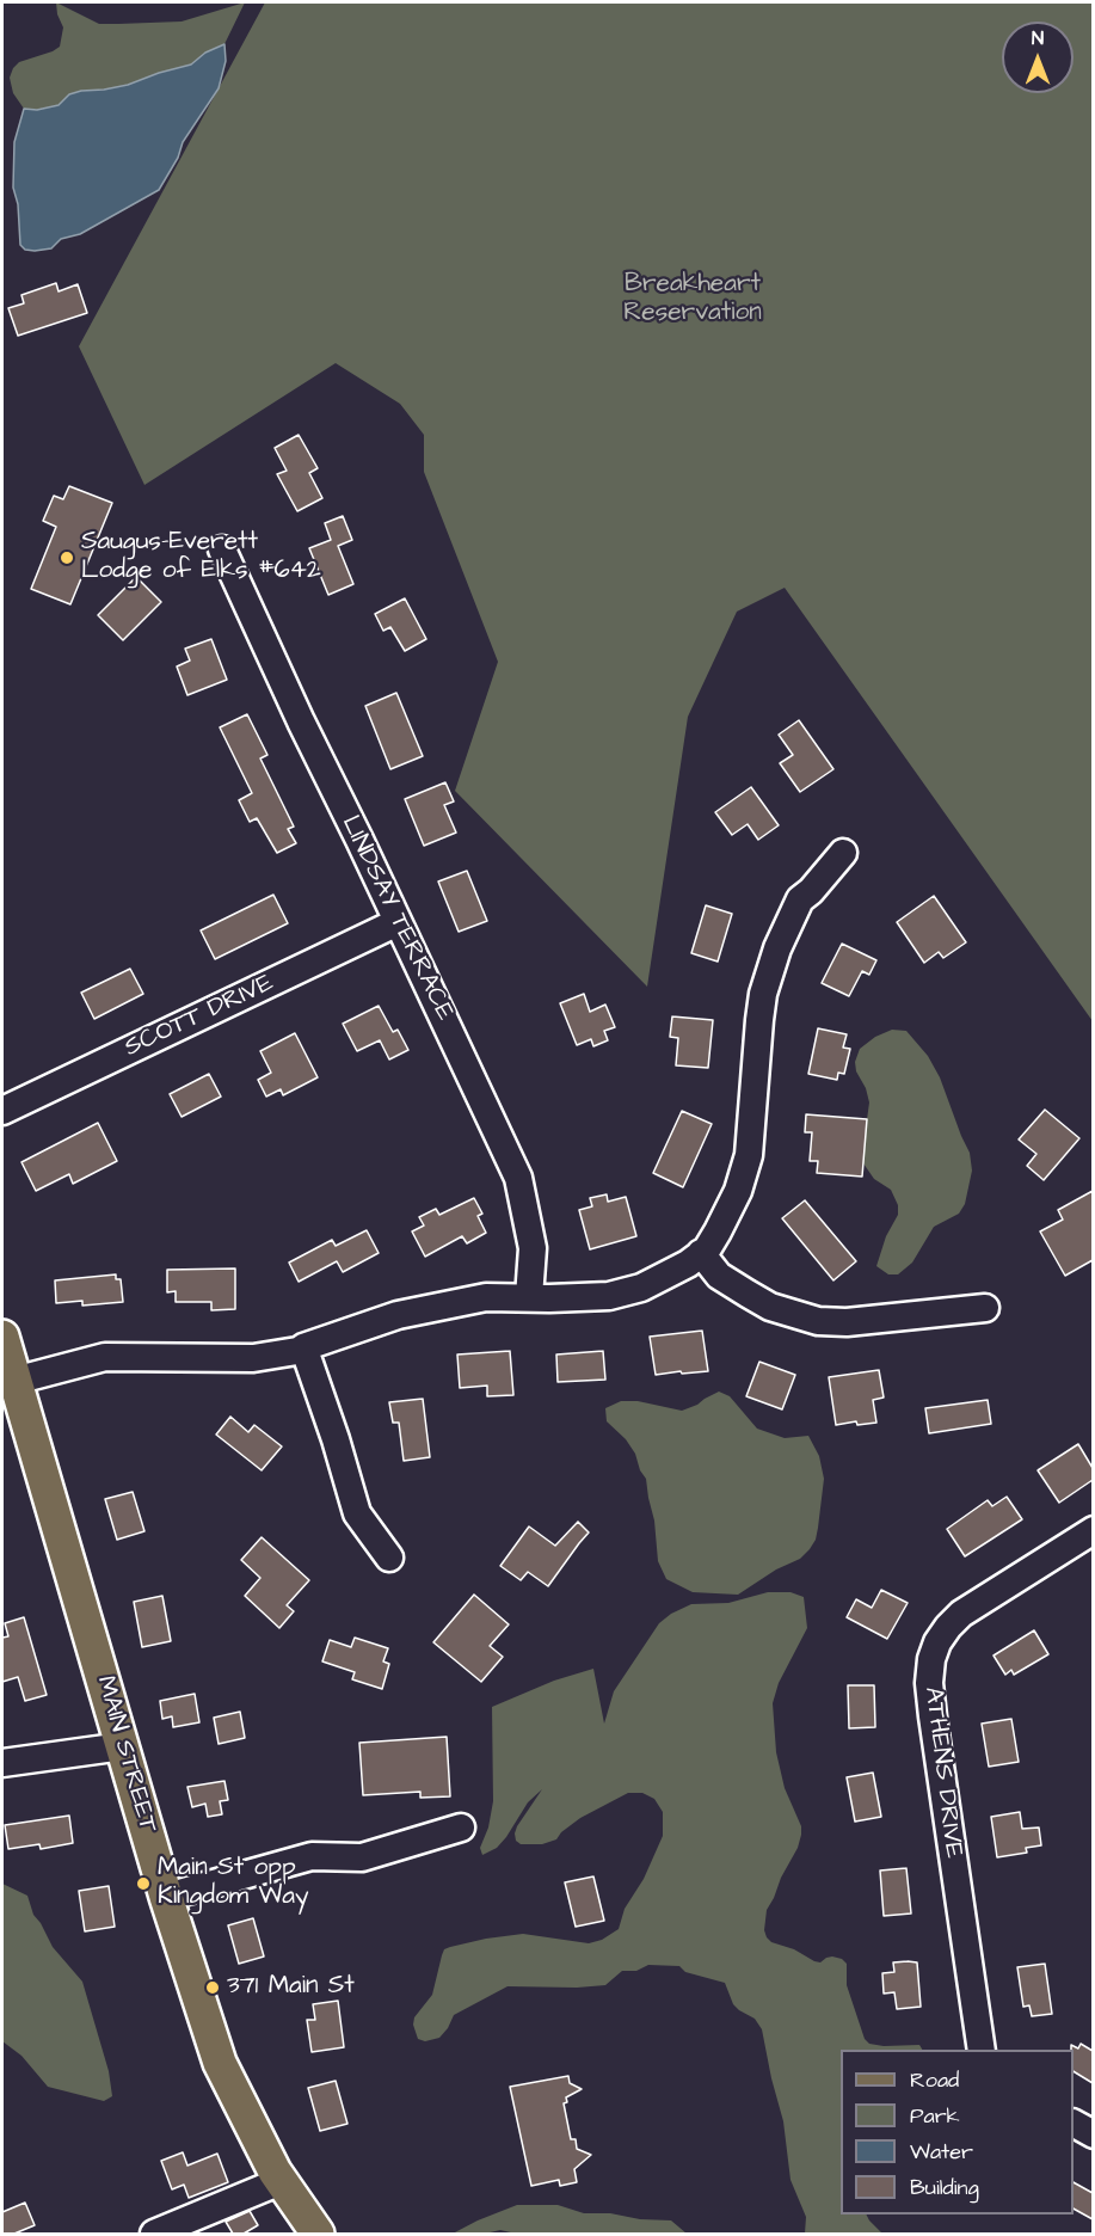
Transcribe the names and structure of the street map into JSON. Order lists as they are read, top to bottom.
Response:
{
  "streets": {
    "main road": ["MAIN STREET"],
    "street": ["LINDSAY TERRACE", "SCOTT DRIVE", "ATHENS DRIVE"]
  },
  "crossings": [
    ["LINDSAY TERRACE", "SCOTT DRIVE"]
  ],
  "parks": ["Breakheart Reservation"],
  "places": ["Saugus-Everett Lodge of Elks #642", "Main St opp Kingdom Way", "371 Main St"],
  "legend": [
    "Road",
    "Park",
    "Water",
    "Building"
  ],
  "north": "top"
}
